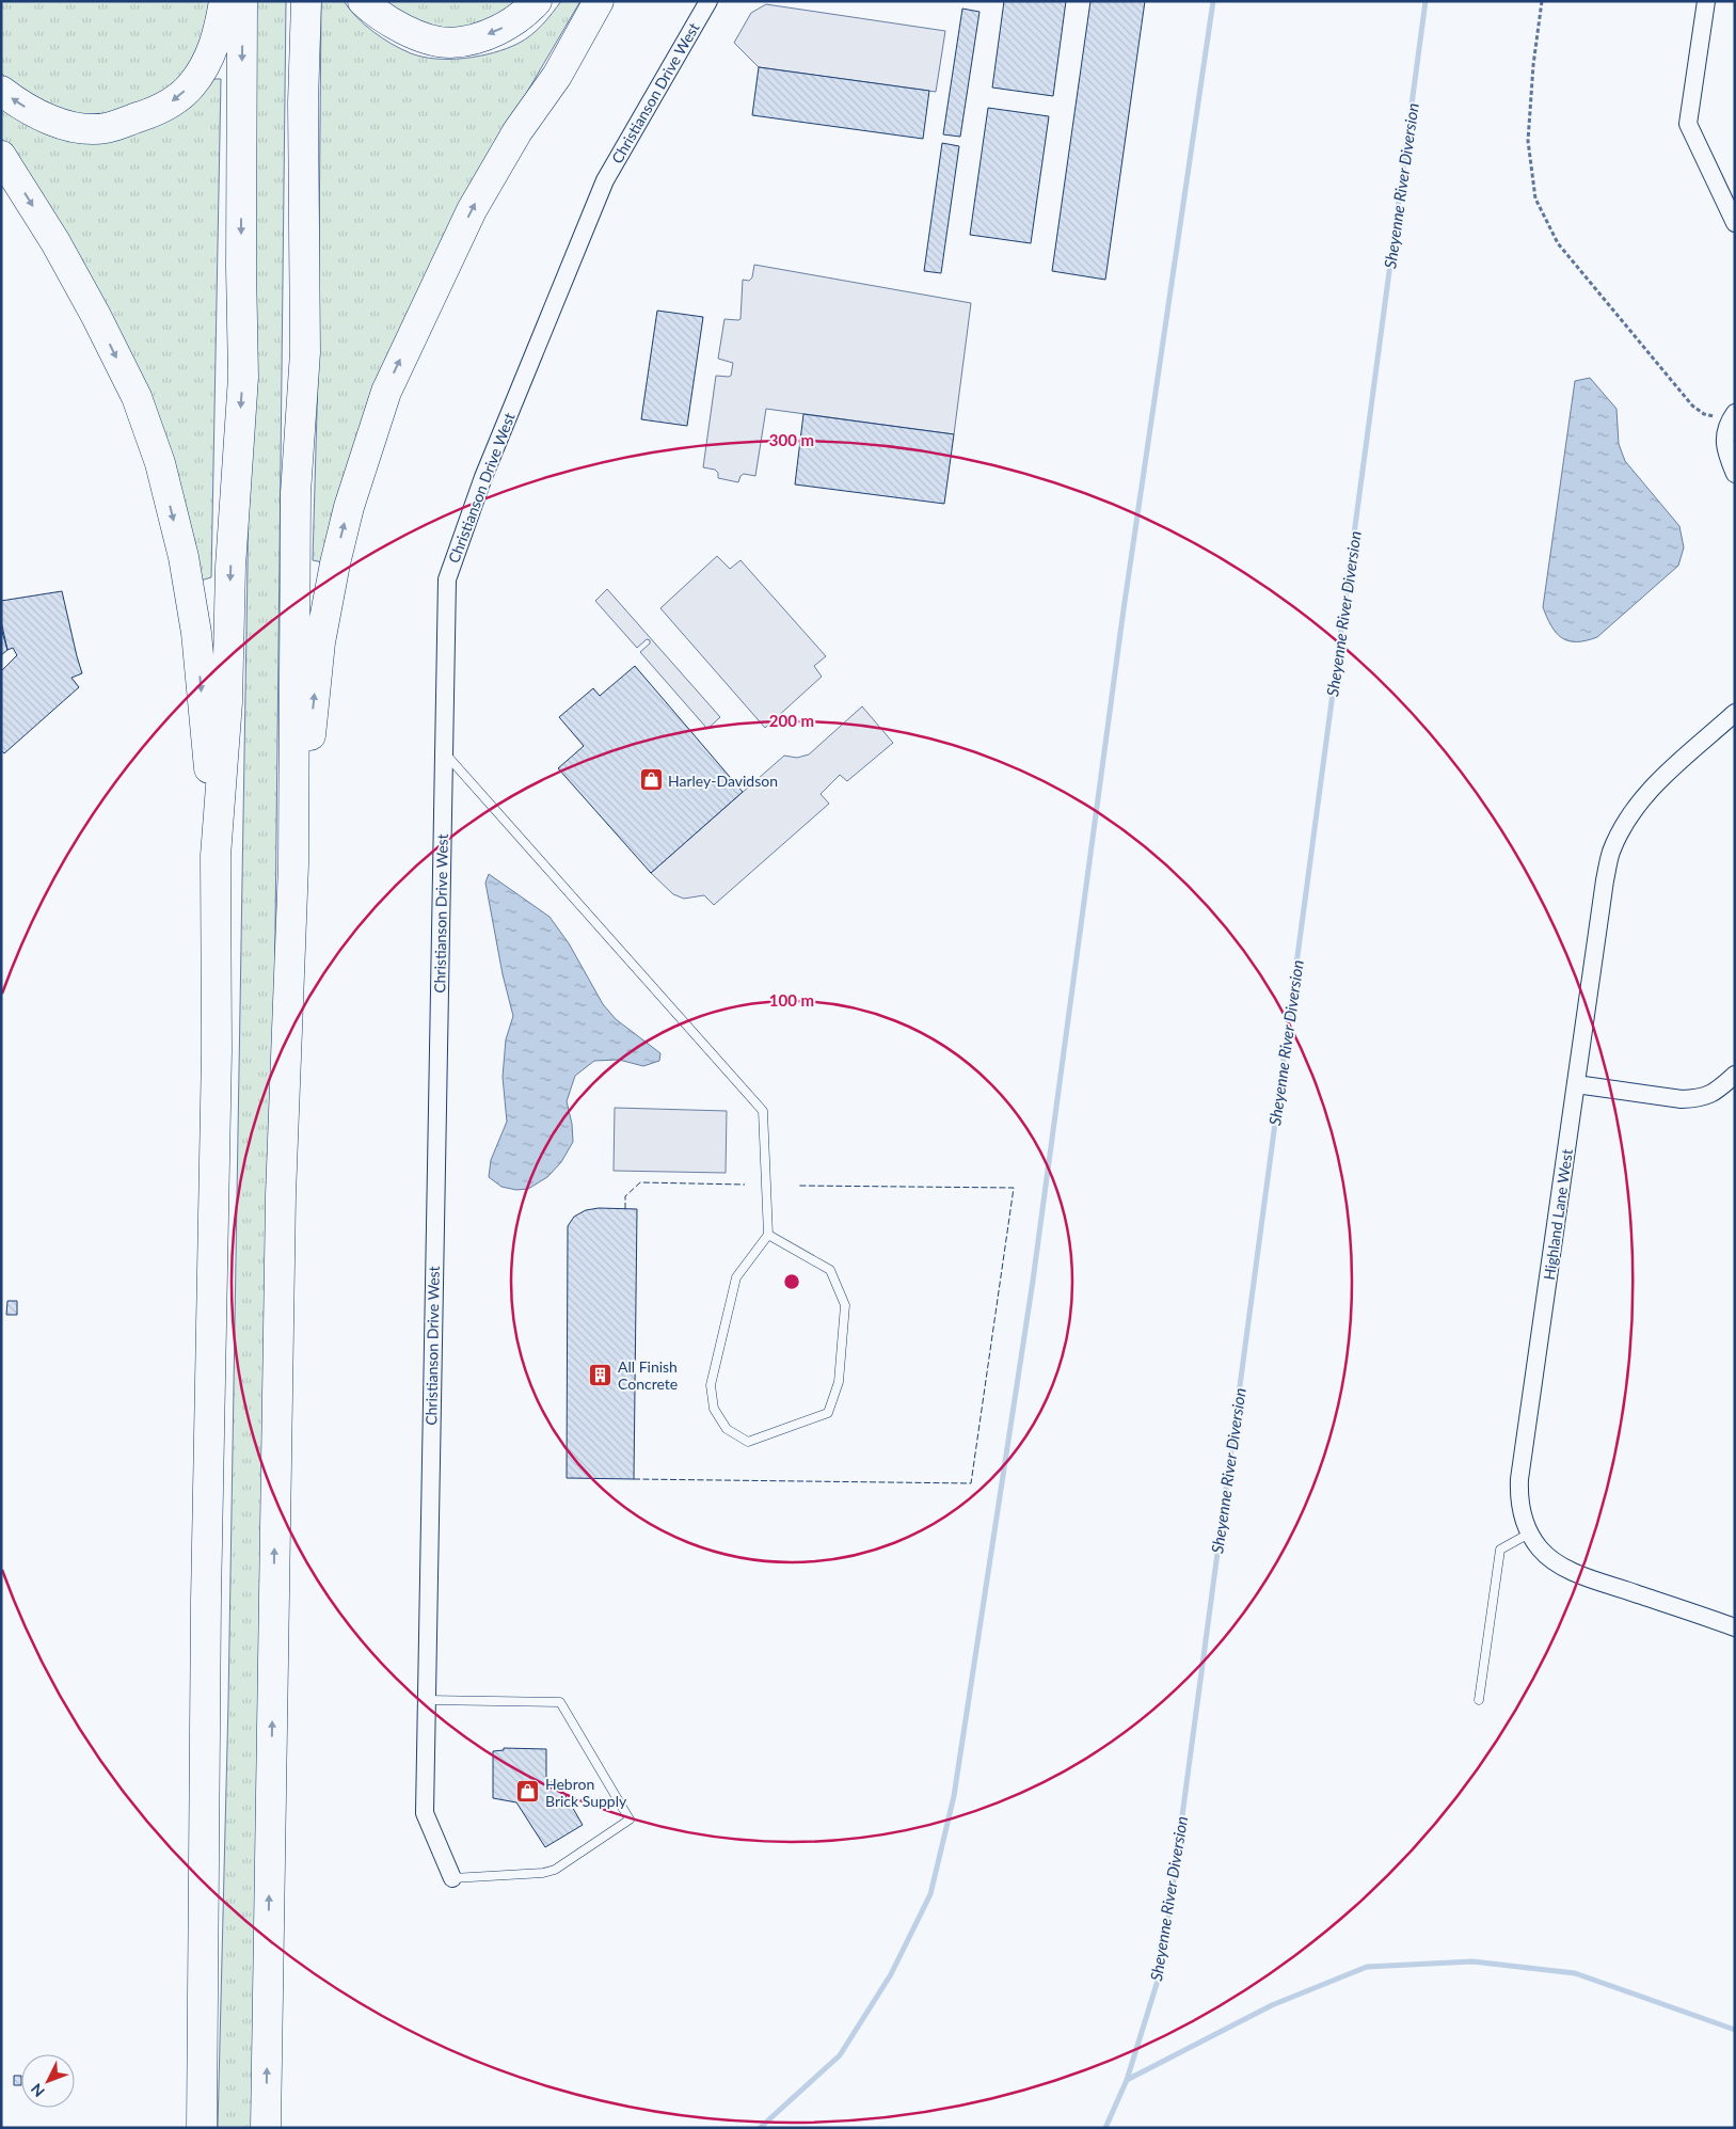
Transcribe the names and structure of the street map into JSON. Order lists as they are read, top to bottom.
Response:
{
  "streets": {
    "street": ["Christianson Drive West", "Highland Lane West"]
  },
  "water": ["Sheyenne River Diversion"],
  "places": {
    "shop": ["Harley-Davidson", "Hebron Brick Supply"],
    "building": ["All Finish Concrete"]
  },
  "north": "bottom left",
  "rings": ["300 m", "200 m", "100 m"]
}
